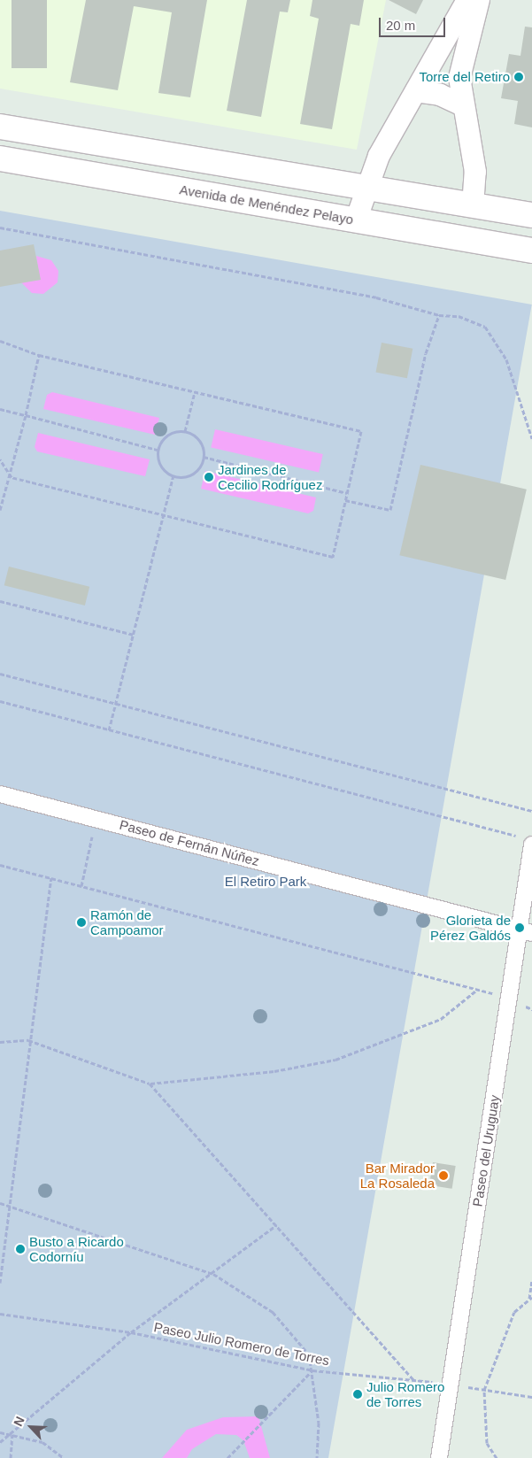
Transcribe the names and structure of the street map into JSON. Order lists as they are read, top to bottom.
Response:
{
  "streets": {
    "main road": ["Avenida de Menéndez Pelayo"],
    "street": ["Paseo de Fernán Núñez", "Paseo del Uruguay"],
    "path": ["Paseo Julio Romero de Torres"]
  },
  "crossings": [
    ["Paseo de Fernán Núñez", "Paseo del Uruguay"],
    ["Paseo del Uruguay", "Paseo Julio Romero de Torres"]
  ],
  "parks": ["El Retiro Park"],
  "places": [
    "Torre del Retiro",
    "Jardines de Cecilio Rodríguez",
    "Ramón de Campoamor",
    "Glorieta de Pérez Galdós",
    "Bar Mirador La Rosaleda",
    "Busto a Ricardo Codorníu",
    "Julio Romero de Torres"
  ],
  "scale_bar": "20 m",
  "north": "top left"
}
